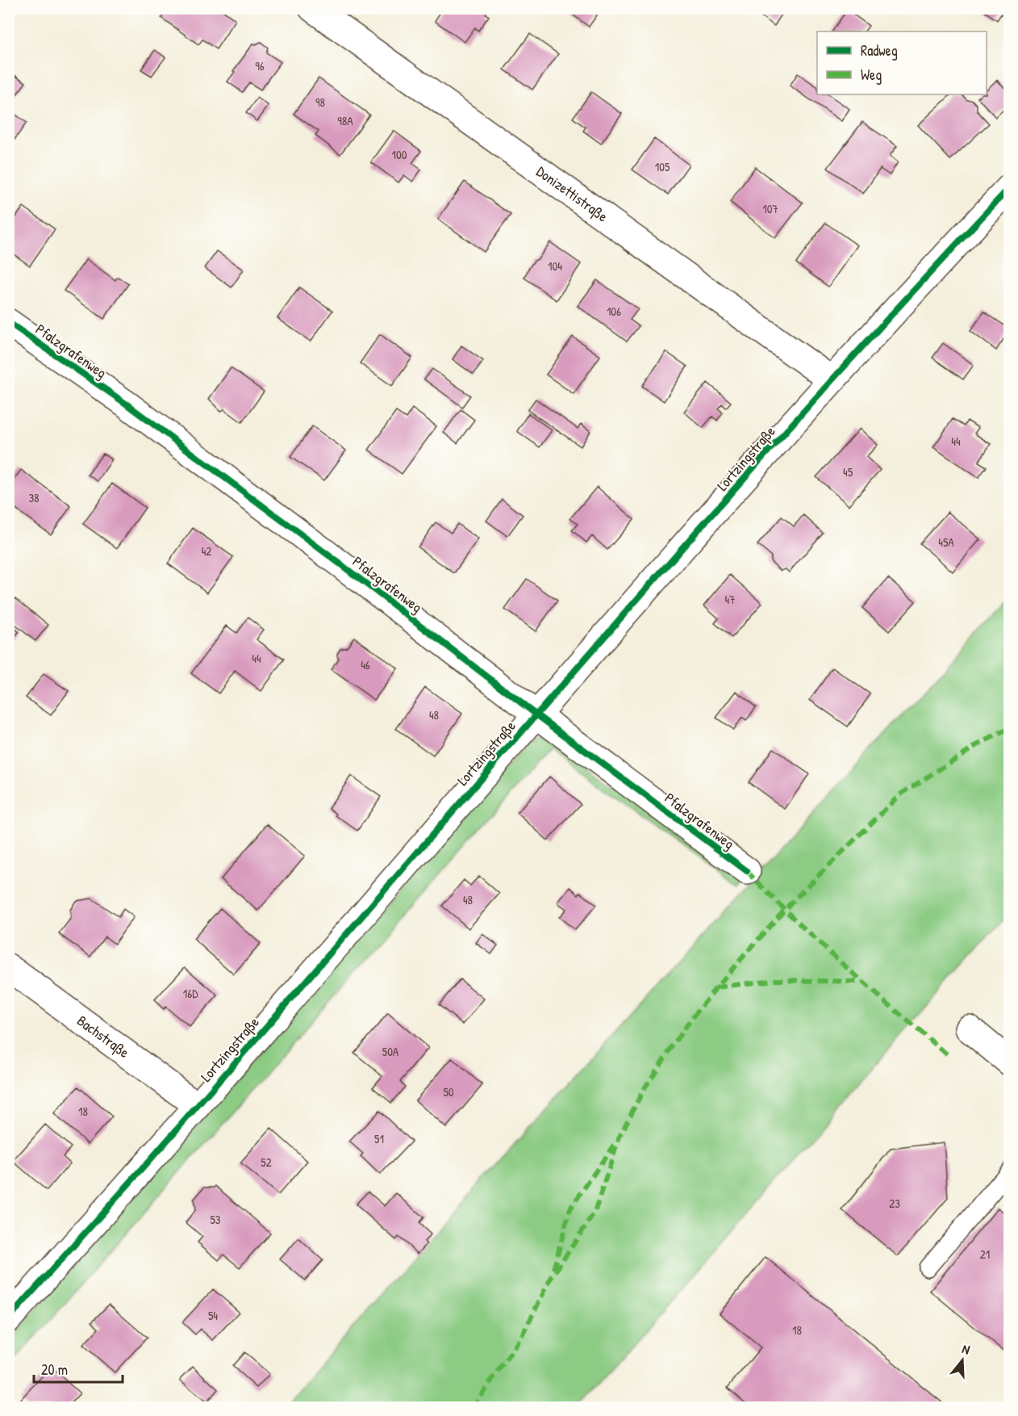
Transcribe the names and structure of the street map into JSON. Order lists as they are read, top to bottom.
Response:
{
  "streets": {
    "street": [
      "Donizettistraße",
      "Pfalzgrafenweg",
      "Lortzingstraße",
      "Bachstraße"
    ]
  },
  "crossings": [
    ["Donizettistraße", "Lortzingstraße"],
    ["Pfalzgrafenweg", "Lortzingstraße"],
    ["Lortzingstraße", "Bachstraße"]
  ],
  "house_numbers": [
    "96",
    "98",
    "98A",
    "100",
    "105",
    "107",
    "104",
    "106",
    "44",
    "45",
    "38",
    "45A",
    "42",
    "47",
    "44",
    "46",
    "48",
    "48",
    "16D",
    "50A",
    "50",
    "18",
    "51",
    "52",
    "23",
    "53",
    "21",
    "54",
    "18"
  ],
  "legend": ["Radweg", "Weg"],
  "scale_bar": "20 m",
  "north": "top"
}
